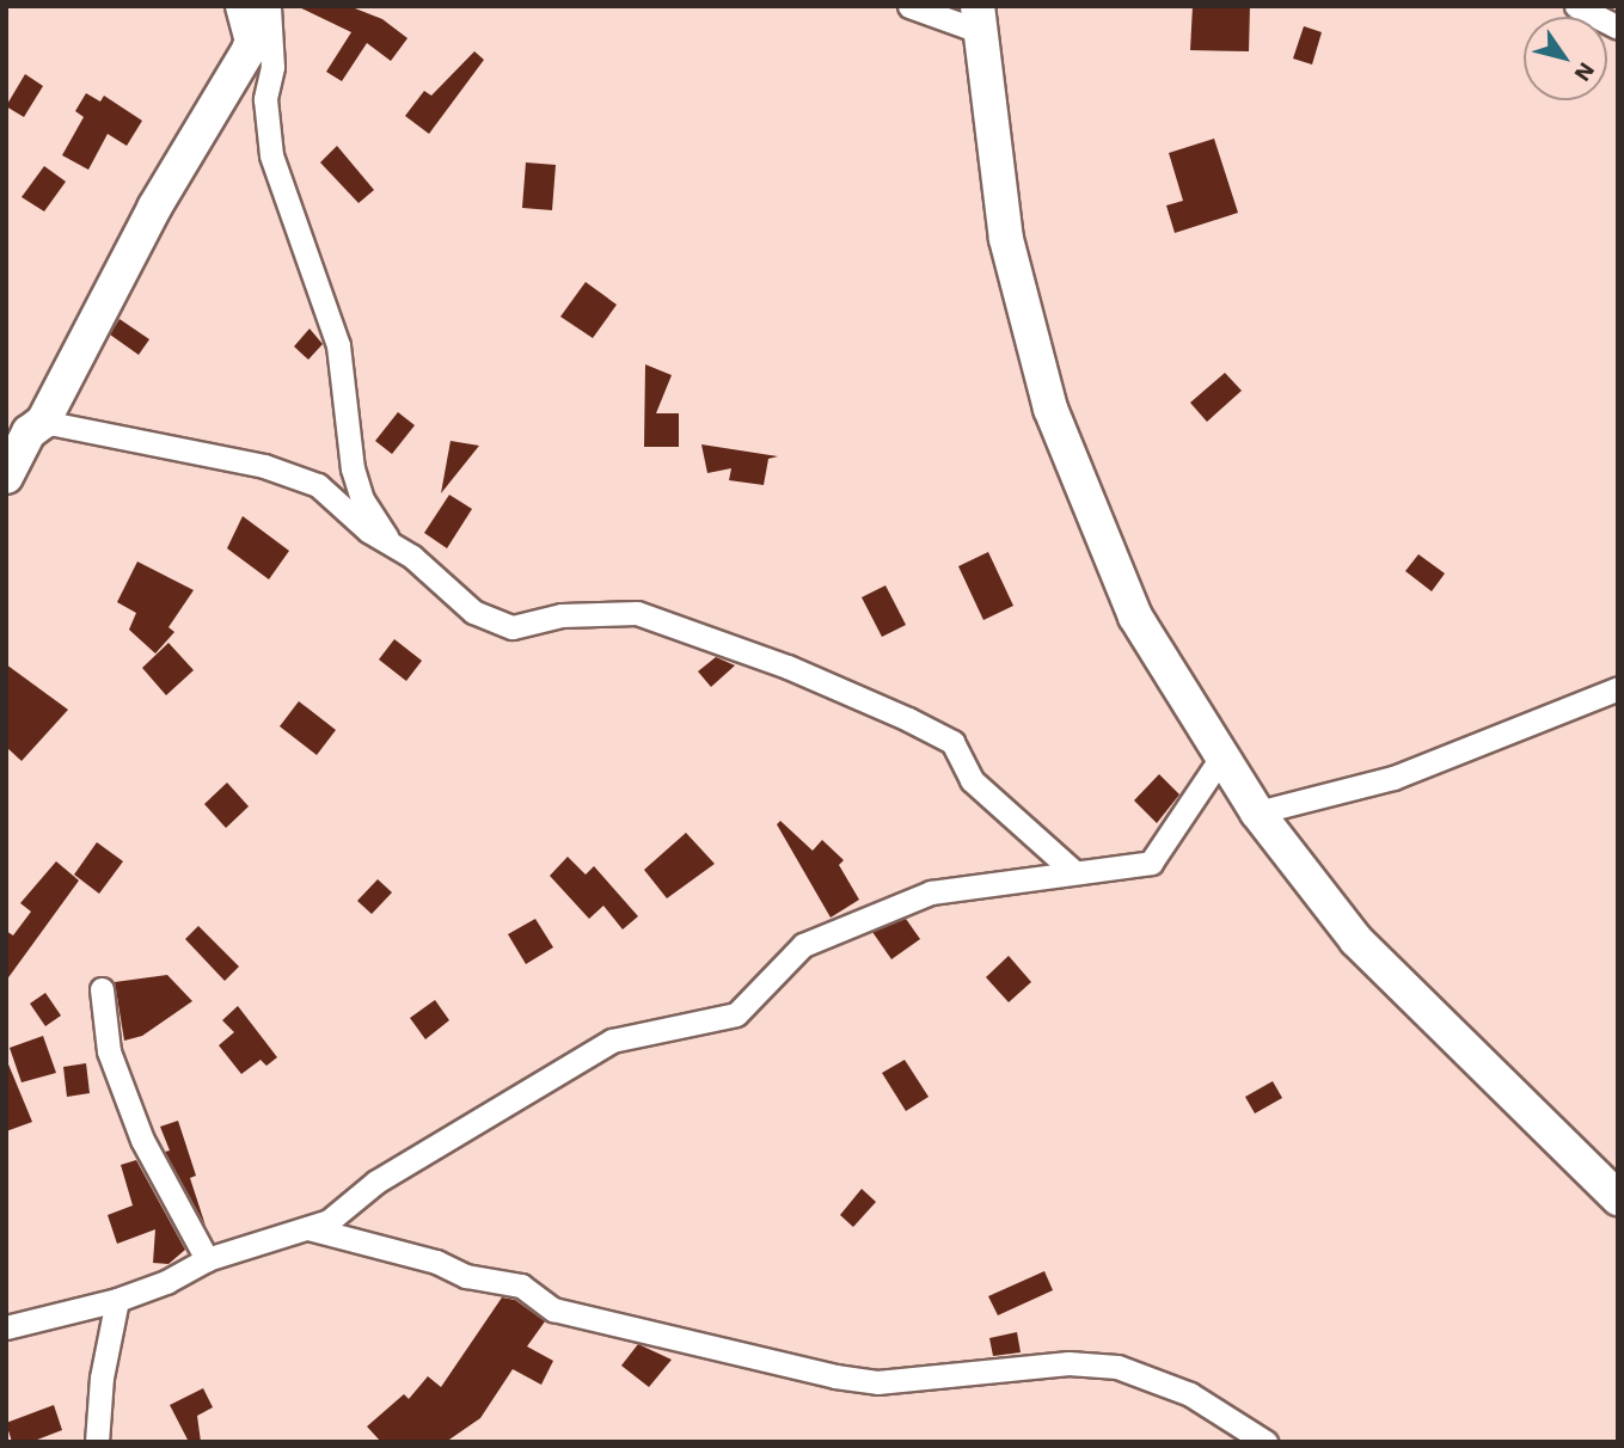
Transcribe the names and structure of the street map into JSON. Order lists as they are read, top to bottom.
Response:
{
  "north": "bottom right"
}
